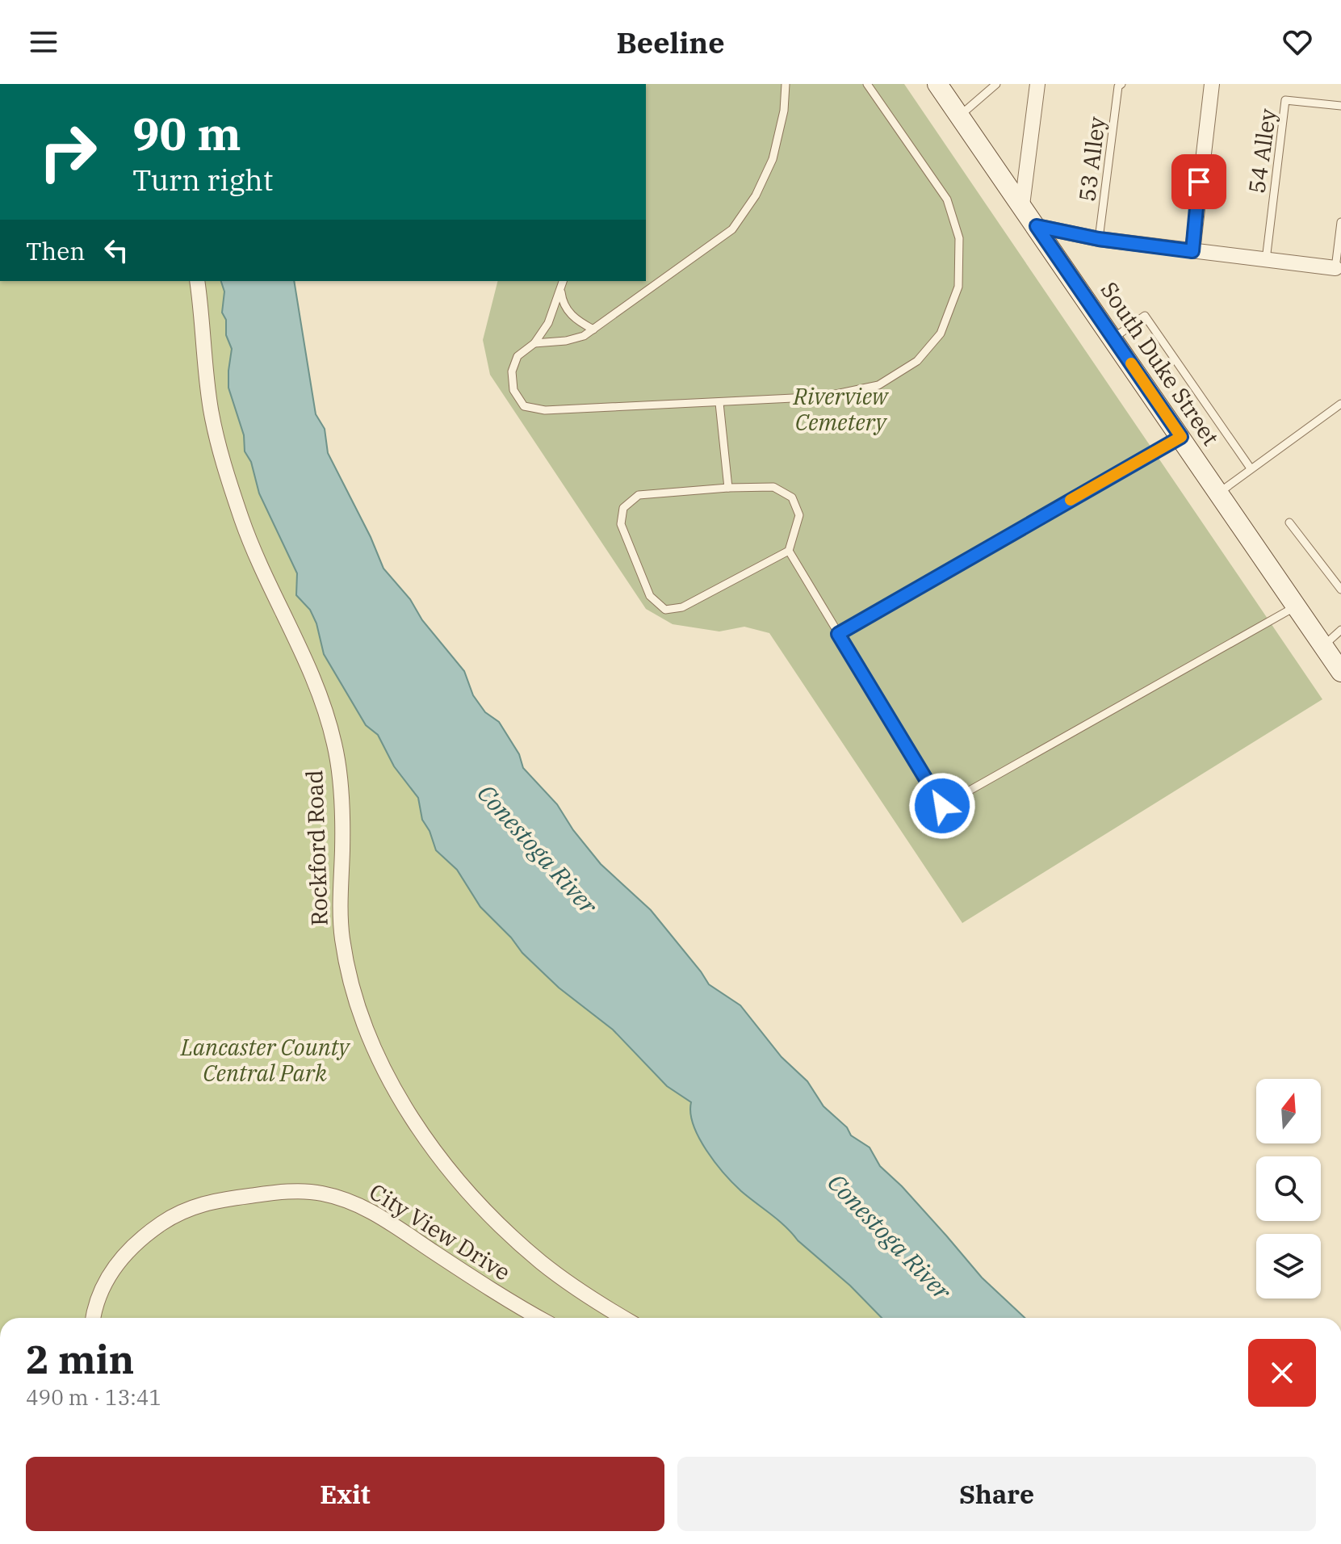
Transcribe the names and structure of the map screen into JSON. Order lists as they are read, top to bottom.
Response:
{
  "streets": {
    "main road": ["South Duke Street"],
    "street": ["Rockford Road", "City View Drive"],
    "lane": ["54 Alley", "53 Alley"]
  },
  "water": ["Conestoga River"],
  "parks": ["Riverview Cemetery", "Lancaster County Central Park"],
  "north": "top",
  "page": {
    "header": "Beeline",
    "turn": ["90 m", "Turn right"],
    "then": "Then",
    "heading": ["2 min", "490 m · 13:41"],
    "buttons": ["Exit", "Share"]
  }
}
